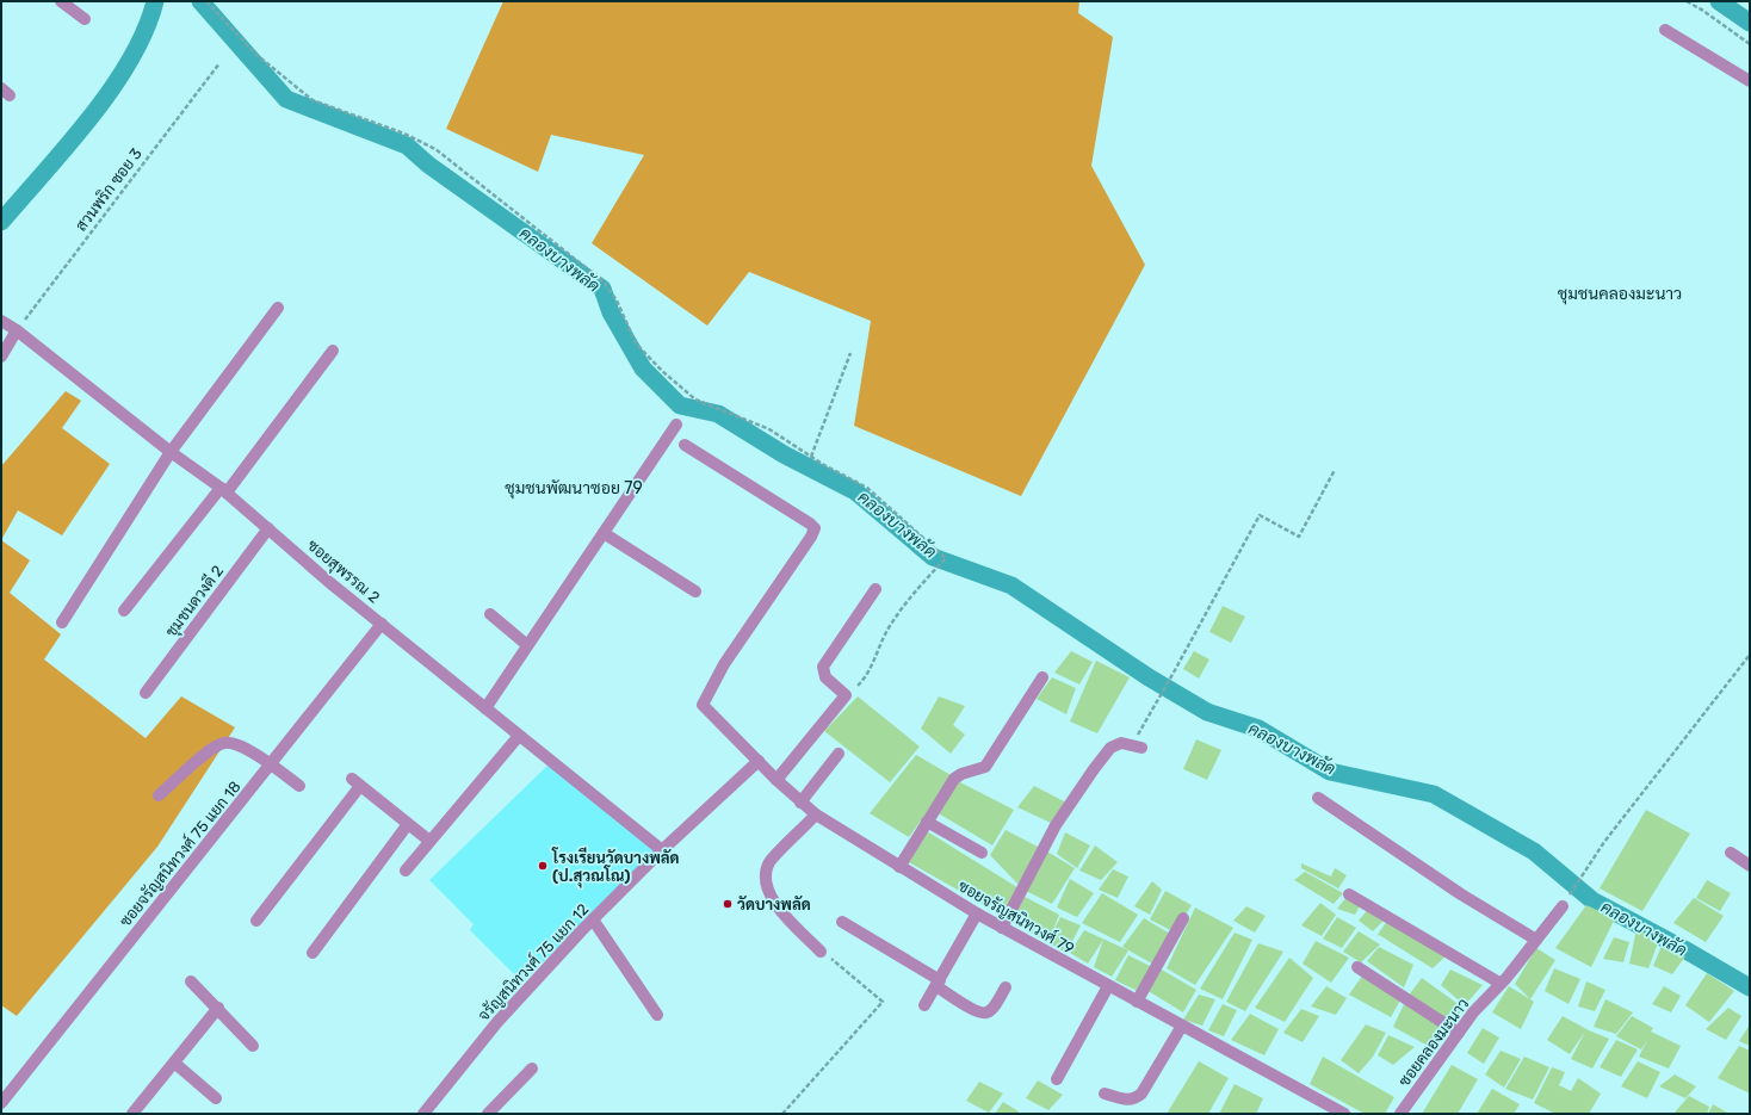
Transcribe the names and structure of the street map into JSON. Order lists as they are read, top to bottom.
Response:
{
  "streets": {
    "street": [
      "ซอยสุพรรณ 2",
      "ชุมชนดวงดี 2",
      "ซอยจรัญสนิทวงศ์ 75 แยก 18",
      "ซอยจรัญสนิทวงศ์ 79",
      "จรัญสนิทวงศ์ 75 แยก 12",
      "ซอยคลองมะนาว"
    ],
    "path": ["สวนพริก ซอย 3"]
  },
  "crossings": [
    ["สวนพริก ซอย 3", "ซอยสุพรรณ 2"],
    ["ซอยสุพรรณ 2", "ชุมชนดวงดี 2"],
    ["ซอยสุพรรณ 2", "ซอยจรัญสนิทวงศ์ 75 แยก 18"],
    ["ซอยสุพรรณ 2", "จรัญสนิทวงศ์ 75 แยก 12"],
    ["ซอยจรัญสนิทวงศ์ 79", "จรัญสนิทวงศ์ 75 แยก 12"]
  ],
  "districts": ["ชุมชนคลองมะนาว", "ชุมชนพัฒนาซอย 79"],
  "water": ["คลองบางพลัด"],
  "places": ["โรงเรียนวัดบางพลัด (ป.สุวณโณ)", "วัดบางพลัด"]
}
